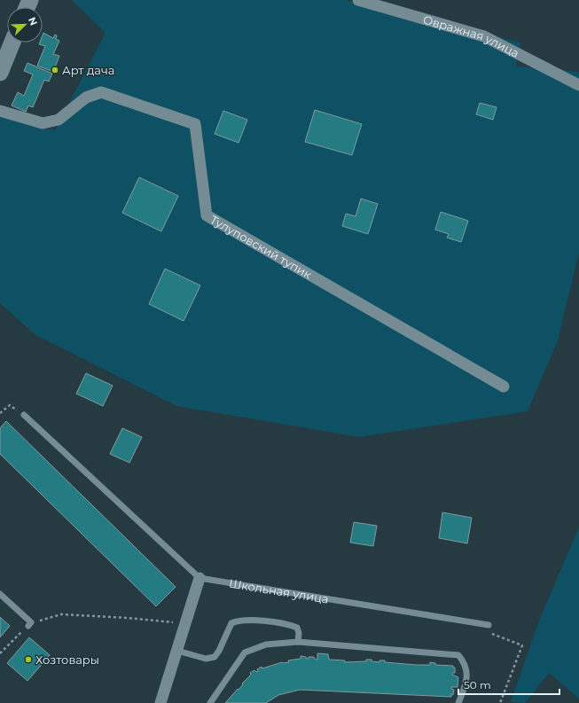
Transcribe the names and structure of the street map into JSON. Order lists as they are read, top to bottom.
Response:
{
  "streets": {
    "street": ["Овражная улица", "Тулуповский тупик"],
    "lane": ["Школьная улица"]
  },
  "places": ["Арт дача", "Хозтовары"],
  "scale_bar": "50 m",
  "north": "top right"
}
